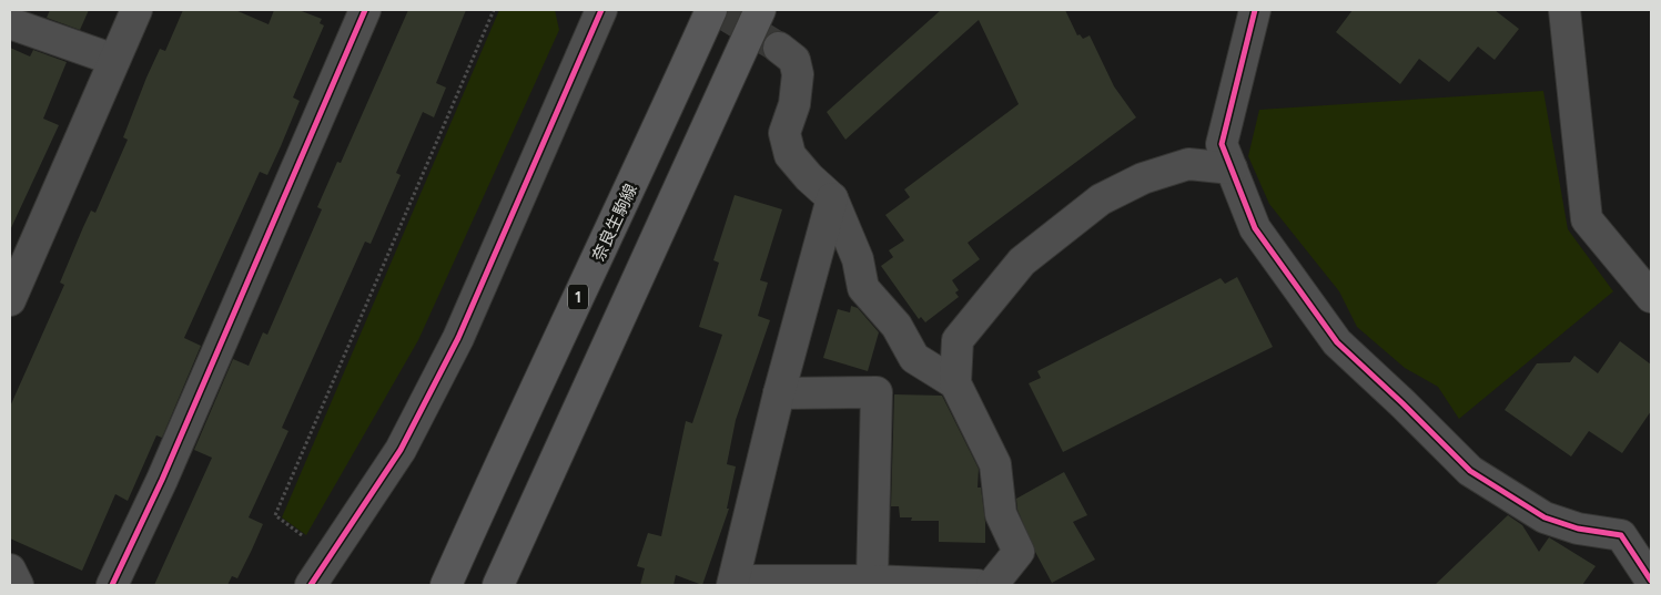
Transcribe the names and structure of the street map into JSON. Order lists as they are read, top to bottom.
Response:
{
  "streets": {
    "main road": ["奈良生駒線", "1"]
  }
}
